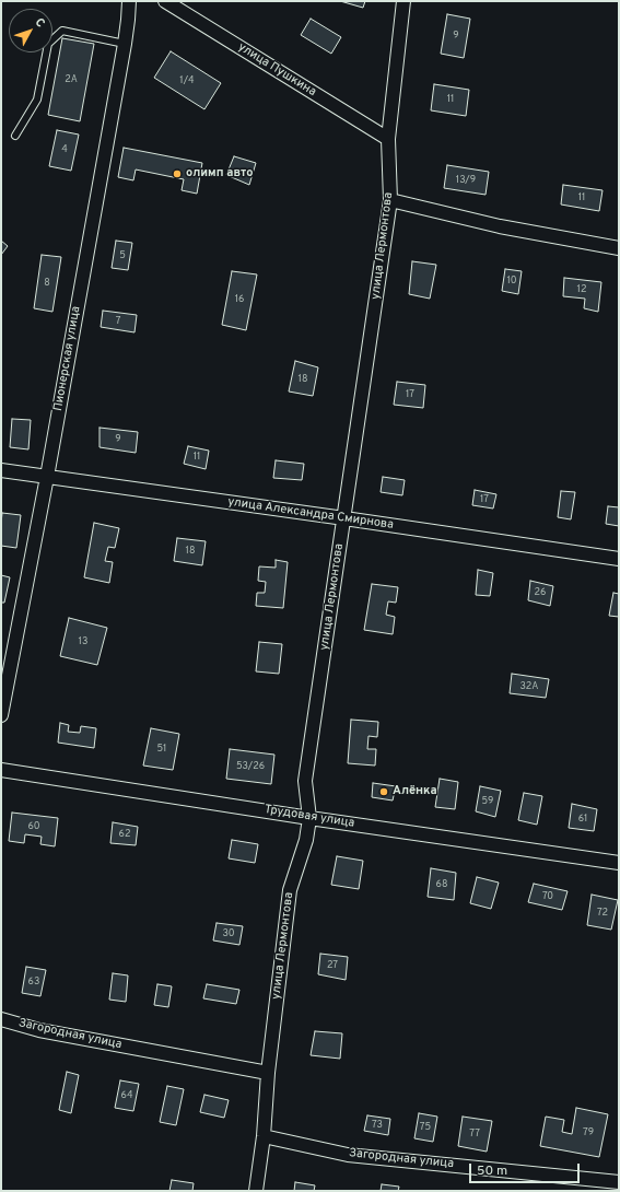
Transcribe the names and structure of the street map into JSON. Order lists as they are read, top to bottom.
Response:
{
  "streets": {
    "street": [
      "улица Пушкина",
      "улица Лермонтова",
      "Пионерская улица",
      "улица Александра Смирнова",
      "Трудовая улица",
      "Загородная улица"
    ]
  },
  "crossings": [
    ["улица Пушкина", "улица Лермонтова"],
    ["улица Лермонтова", "улица Александра Смирнова"],
    ["улица Лермонтова", "Трудовая улица"],
    ["улица Лермонтова", "Загородная улица"],
    ["Пионерская улица", "улица Александра Смирнова"]
  ],
  "places": ["олимп авто", "Алёнка"],
  "house_numbers": [
    "9",
    "2А",
    "1/4",
    "11",
    "4",
    "13/9",
    "11",
    "5",
    "10",
    "8",
    "12",
    "16",
    "7",
    "18",
    "17",
    "9",
    "11",
    "17",
    "18",
    "26",
    "13",
    "32А",
    "51",
    "53/26",
    "59",
    "61",
    "60",
    "62",
    "68",
    "70",
    "72",
    "30",
    "27",
    "63",
    "64",
    "73",
    "75",
    "79",
    "77"
  ],
  "scale_bar": "50 m",
  "north": "top right"
}
